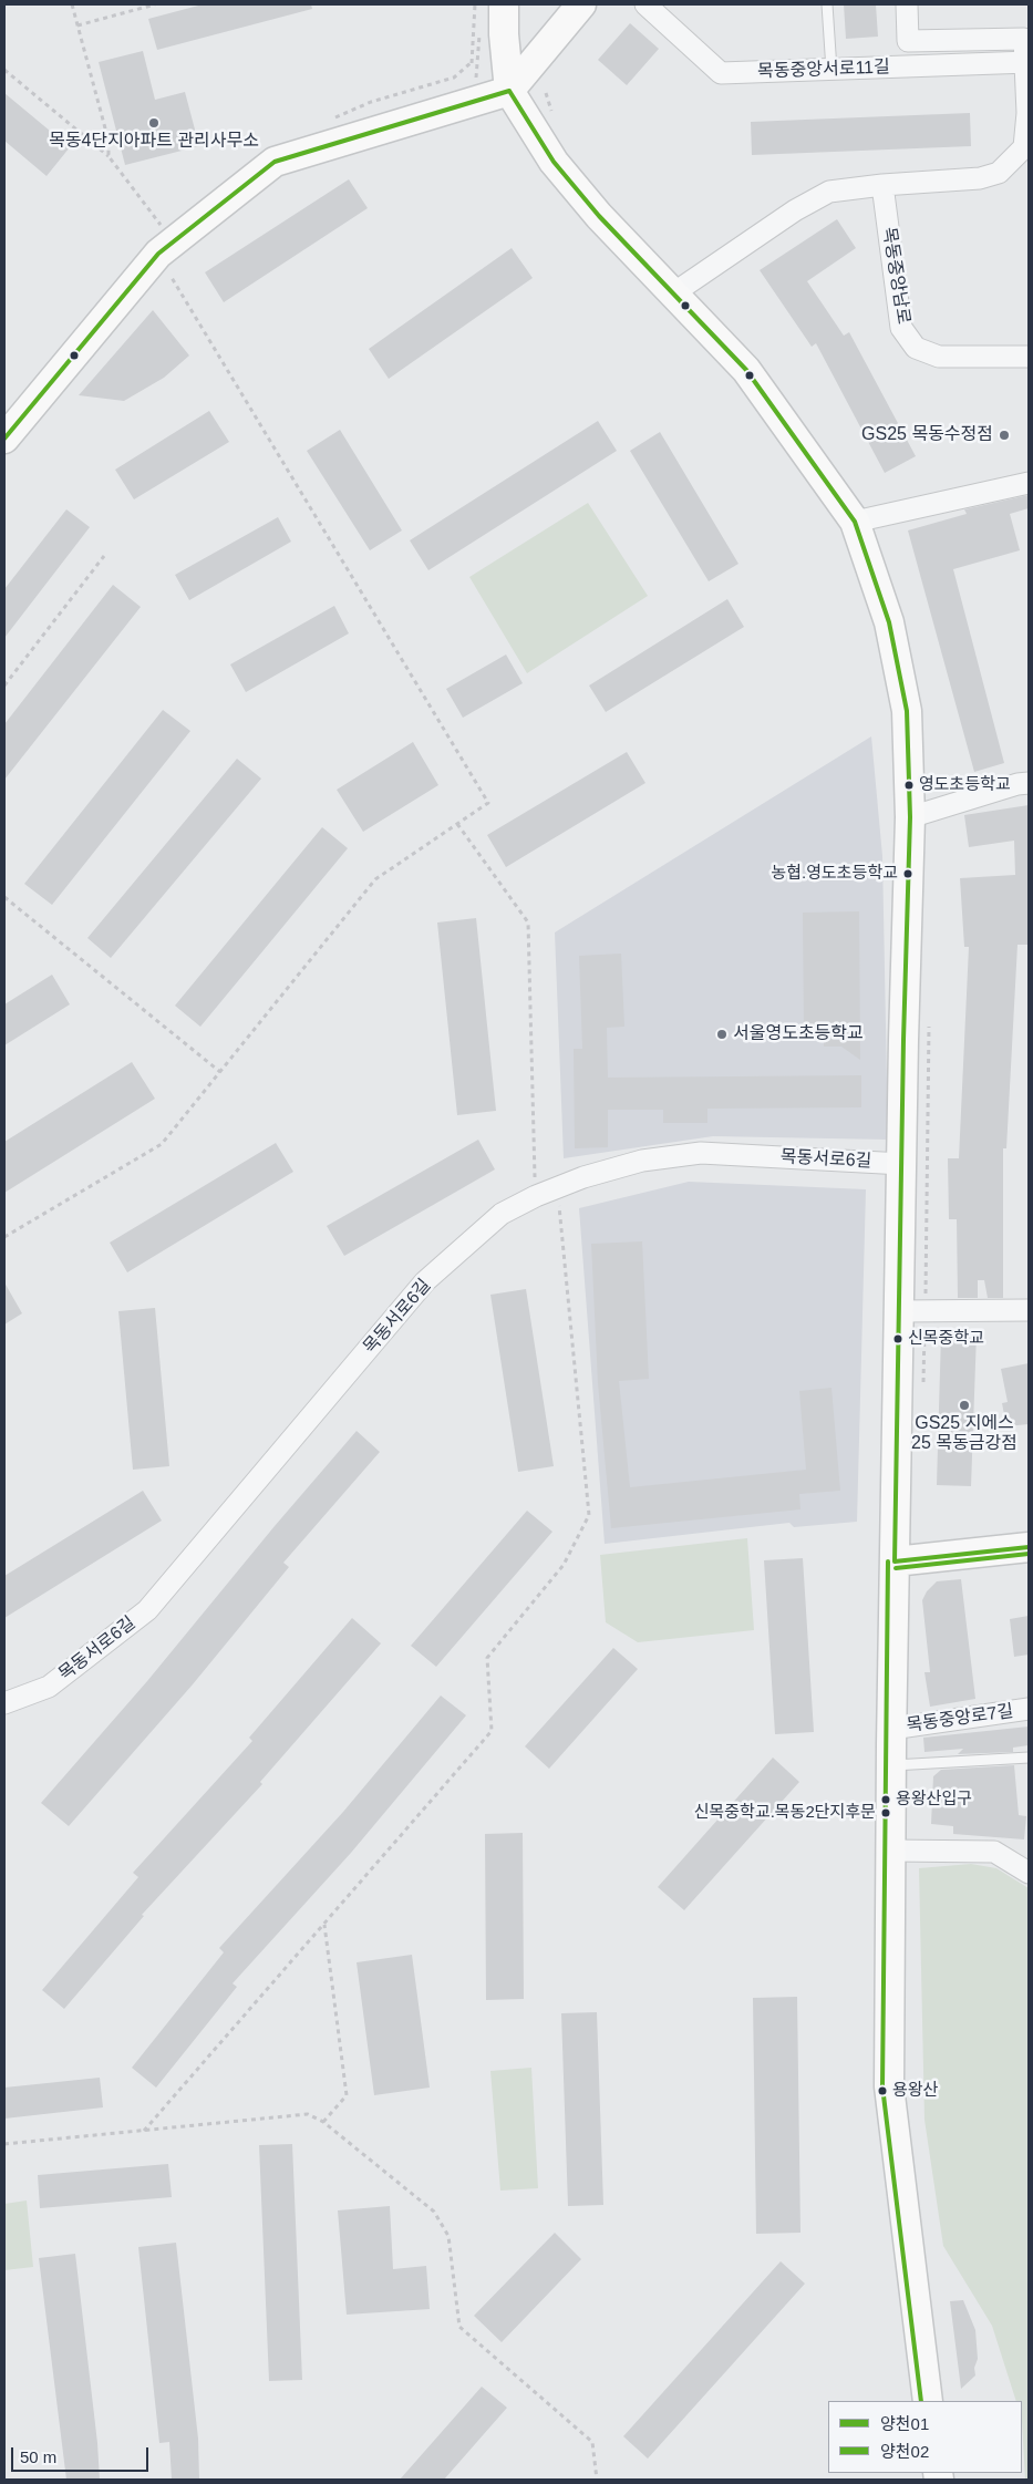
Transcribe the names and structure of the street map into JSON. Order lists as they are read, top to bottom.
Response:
{
  "streets": {
    "street": [
      "목동중앙서로11길",
      "목동중앙남로",
      "목동서로6길",
      "목동중앙로7길"
    ]
  },
  "places": [
    "목동4단지아파트 관리사무소",
    "GS25 목동수정점",
    "영도초등학교",
    "농협.영도초등학교",
    "서울영도초등학교",
    "신목중학교",
    "GS25 지에스 25 목동금강점",
    "용왕산입구",
    "신목중학교.목동2단지후문",
    "용왕산"
  ],
  "lines": ["transit line 양천01", "transit line 양천02"],
  "legend": ["양천01", "양천02"],
  "scale_bar": "50 m"
}
